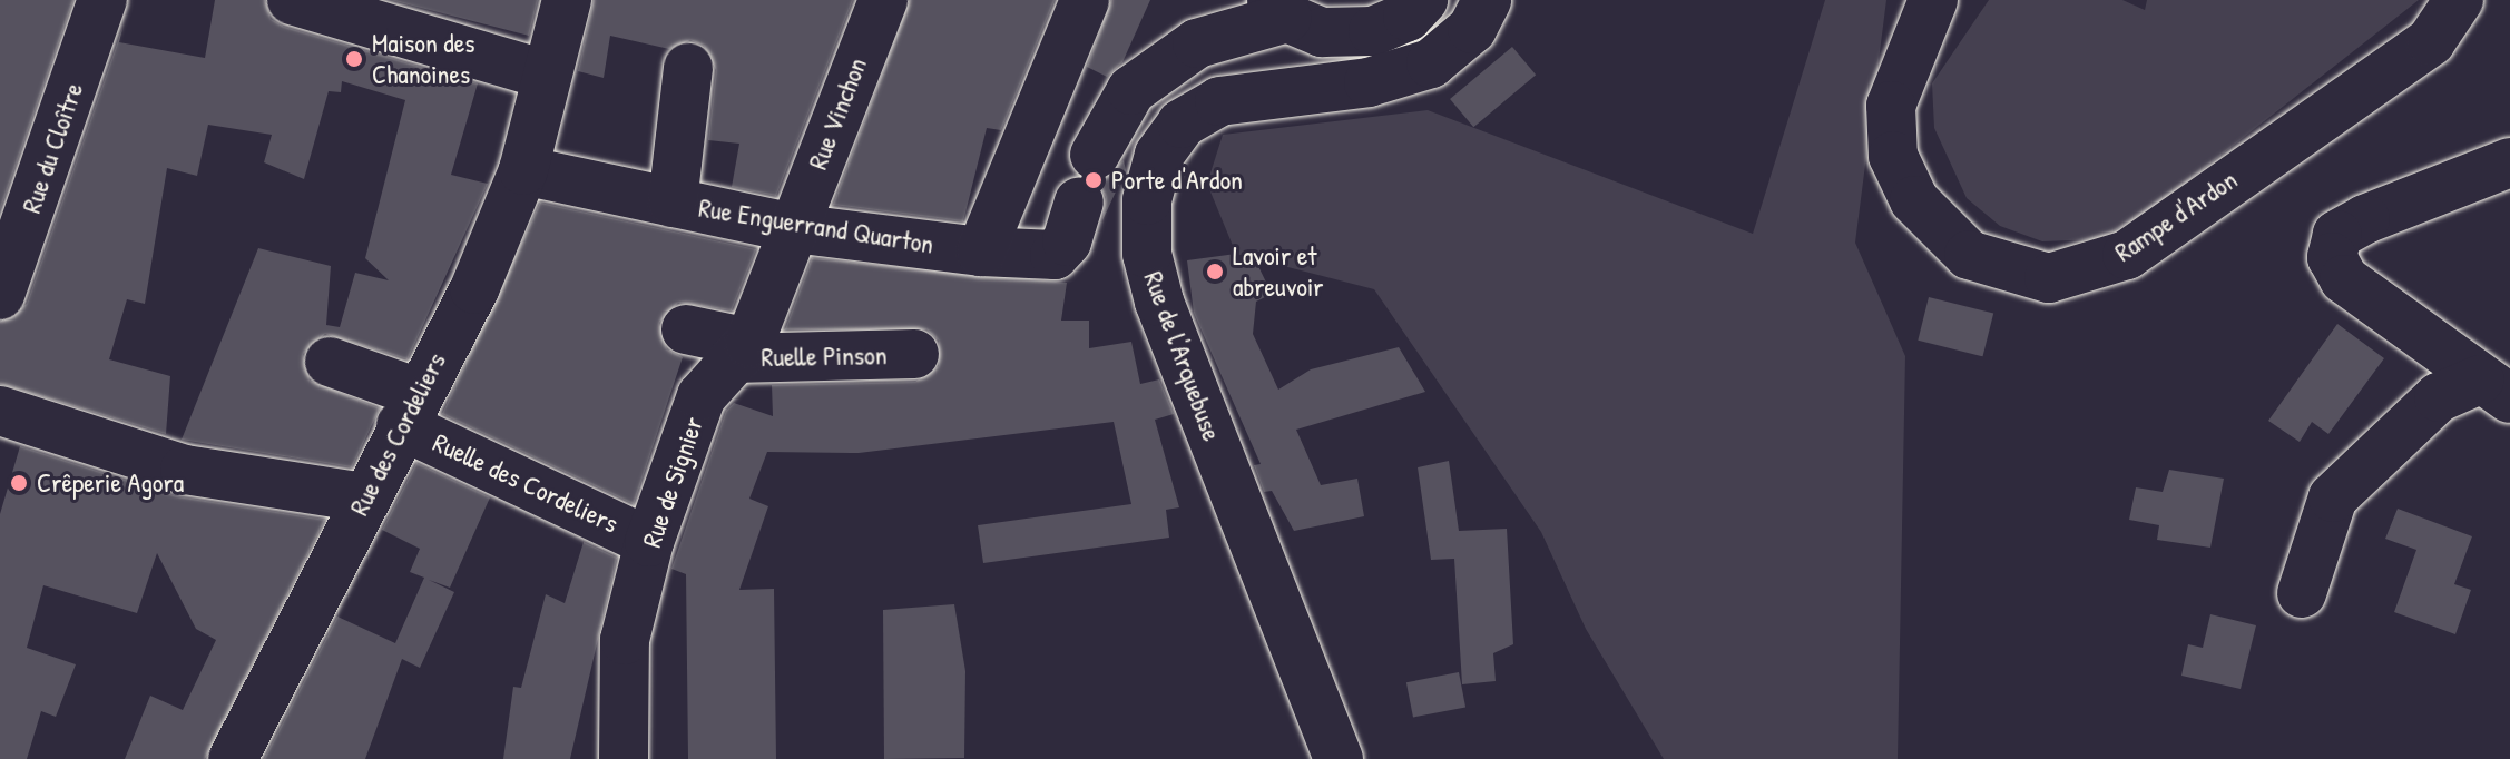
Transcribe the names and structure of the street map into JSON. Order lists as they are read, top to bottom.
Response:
{
  "streets": {
    "street": [
      "Rue Vinchon",
      "Rue du Cloître",
      "Rampe d'Ardon",
      "Rue Enguerrand Quarton",
      "Ruelle Pinson",
      "Rue de l'Arquebuse",
      "Rue des Cordeliers",
      "Rue de Signier",
      "Ruelle des Cordeliers"
    ]
  },
  "crossings": [
    ["Rue Vinchon", "Rue Enguerrand Quarton"],
    ["Rue Vinchon", "Rue de Signier"],
    ["Rue Enguerrand Quarton", "Rue des Cordeliers"],
    ["Rue Enguerrand Quarton", "Rue de Signier"],
    ["Ruelle Pinson", "Rue de Signier"],
    ["Rue des Cordeliers", "Ruelle des Cordeliers"],
    ["Rue de Signier", "Ruelle des Cordeliers"]
  ],
  "places": [
    "Maison des Chanoines",
    "Porte d'Ardon",
    "Lavoir et abreuvoir",
    "Crêperie Agora"
  ]
}
